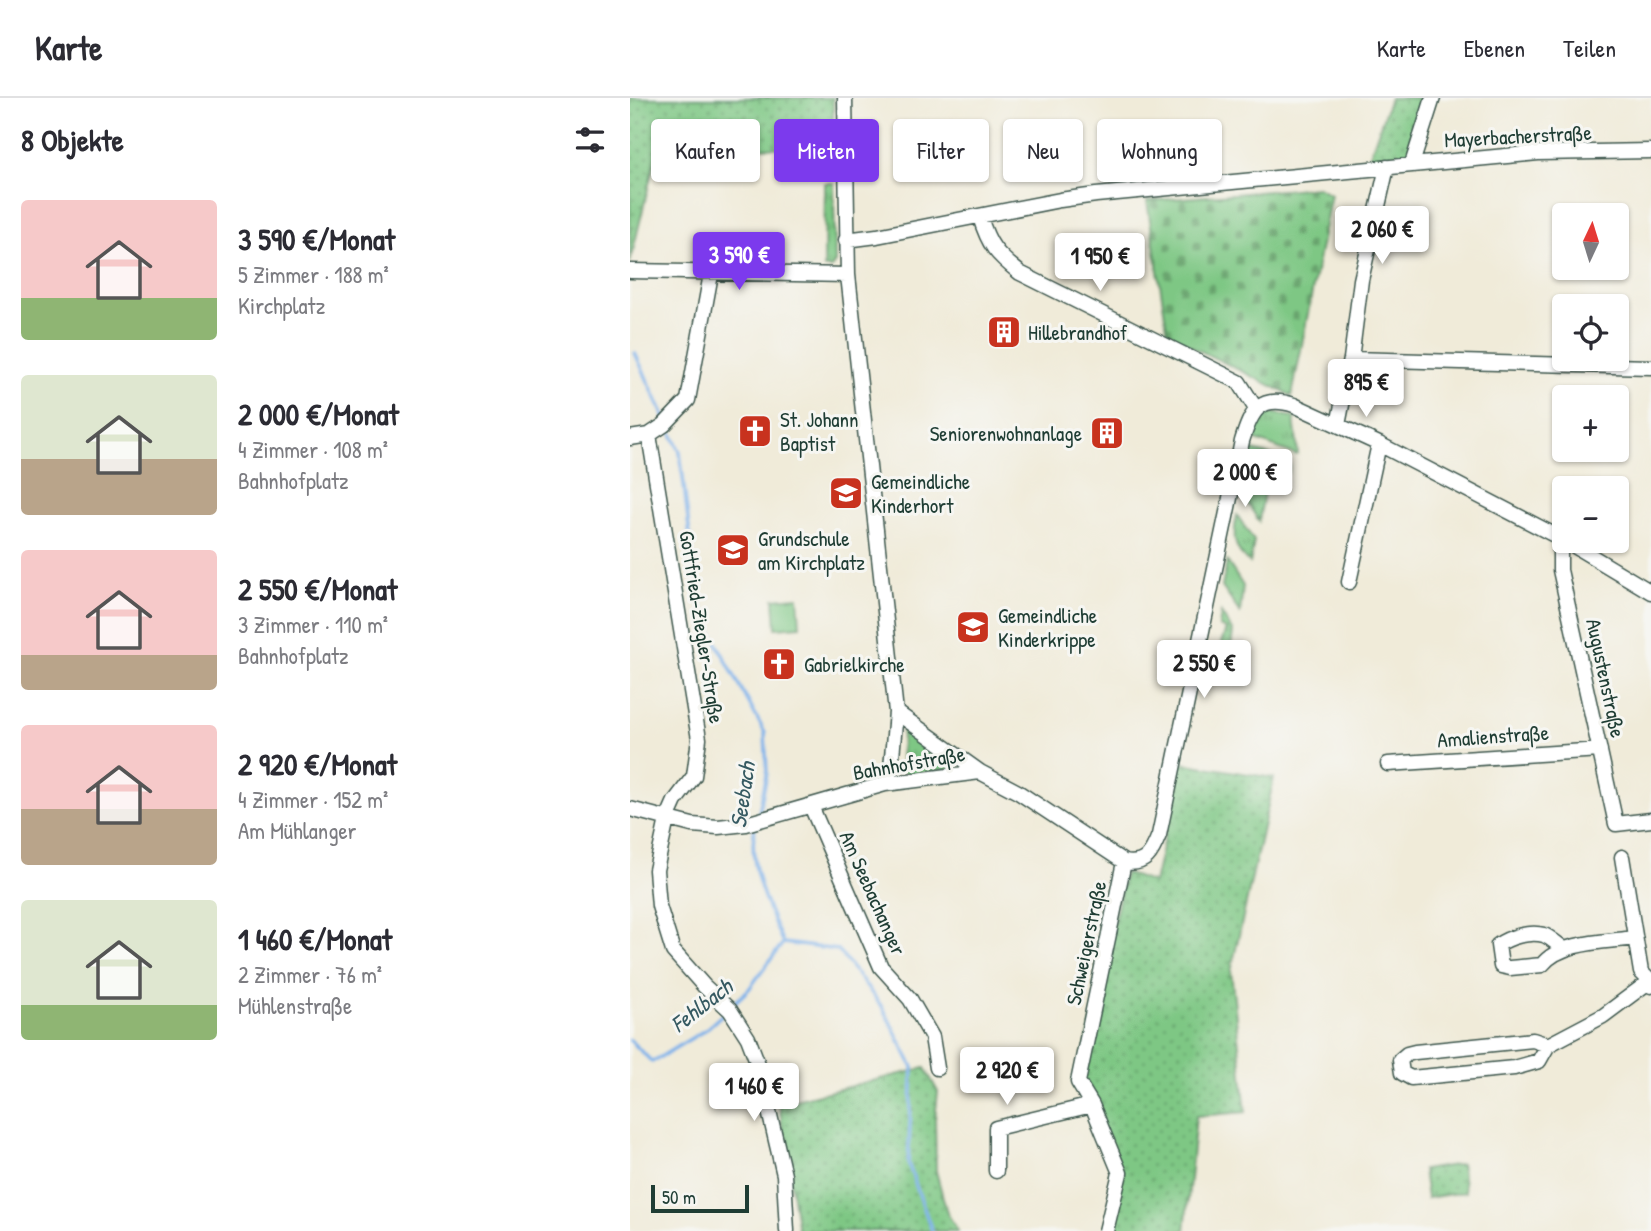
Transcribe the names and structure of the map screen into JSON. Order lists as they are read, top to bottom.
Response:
{
  "streets": {
    "street": [
      "Mayerbacherstraße",
      "Gottfried-Ziegler-Straße",
      "Augustenstraße",
      "Amalienstraße",
      "Bahnhofstraße",
      "Am Seebachanger",
      "Schweigerstraße"
    ]
  },
  "crossings": [
    ["Gottfried-Ziegler-Straße", "Bahnhofstraße"],
    ["Augustenstraße", "Amalienstraße"],
    ["Bahnhofstraße", "Am Seebachanger"],
    ["Bahnhofstraße", "Schweigerstraße"]
  ],
  "water": ["Seebach", "Fehlbach"],
  "places": {
    "building": ["Hillebrandhof", "Seniorenwohnanlage"],
    "church": ["St. Johann Baptist", "Gabrielkirche"],
    "school or university": ["Gemeindliche Kinderhort", "Grundschule am Kirchplatz", "Gemeindliche Kinderkrippe"]
  },
  "scale_bar": "50 m",
  "north": "top",
  "page": {
    "header": "Karte",
    "nav": ["Karte", "Ebenen", "Teilen"],
    "heading": "8 Objekte",
    "chip": [
      "Kaufen",
      "Mieten",
      "Filter",
      "Neu",
      "Wohnung"
    ],
    "list": [
      {
        "name": "3 590 €/Monat",
        "note": "5 Zimmer · 188 m² · Kirchplatz"
      },
      {
        "name": "2 000 €/Monat",
        "note": "4 Zimmer · 108 m² · Bahnhofplatz"
      },
      {
        "name": "2 550 €/Monat",
        "note": "3 Zimmer · 110 m² · Bahnhofplatz"
      },
      {
        "name": "2 920 €/Monat",
        "note": "4 Zimmer · 152 m² · Am Mühlanger"
      },
      {
        "name": "1 460 €/Monat",
        "note": "2 Zimmer · 76 m² · Mühlenstraße"
      }
    ],
    "map_buttons": ["+", "−"],
    "price": [
      "2 060 €",
      "3 590 €",
      "1 950 €",
      "895 €",
      "2 000 €",
      "2 550 €",
      "2 920 €",
      "1 460 €"
    ],
    "scale": "50 m"
  }
}
